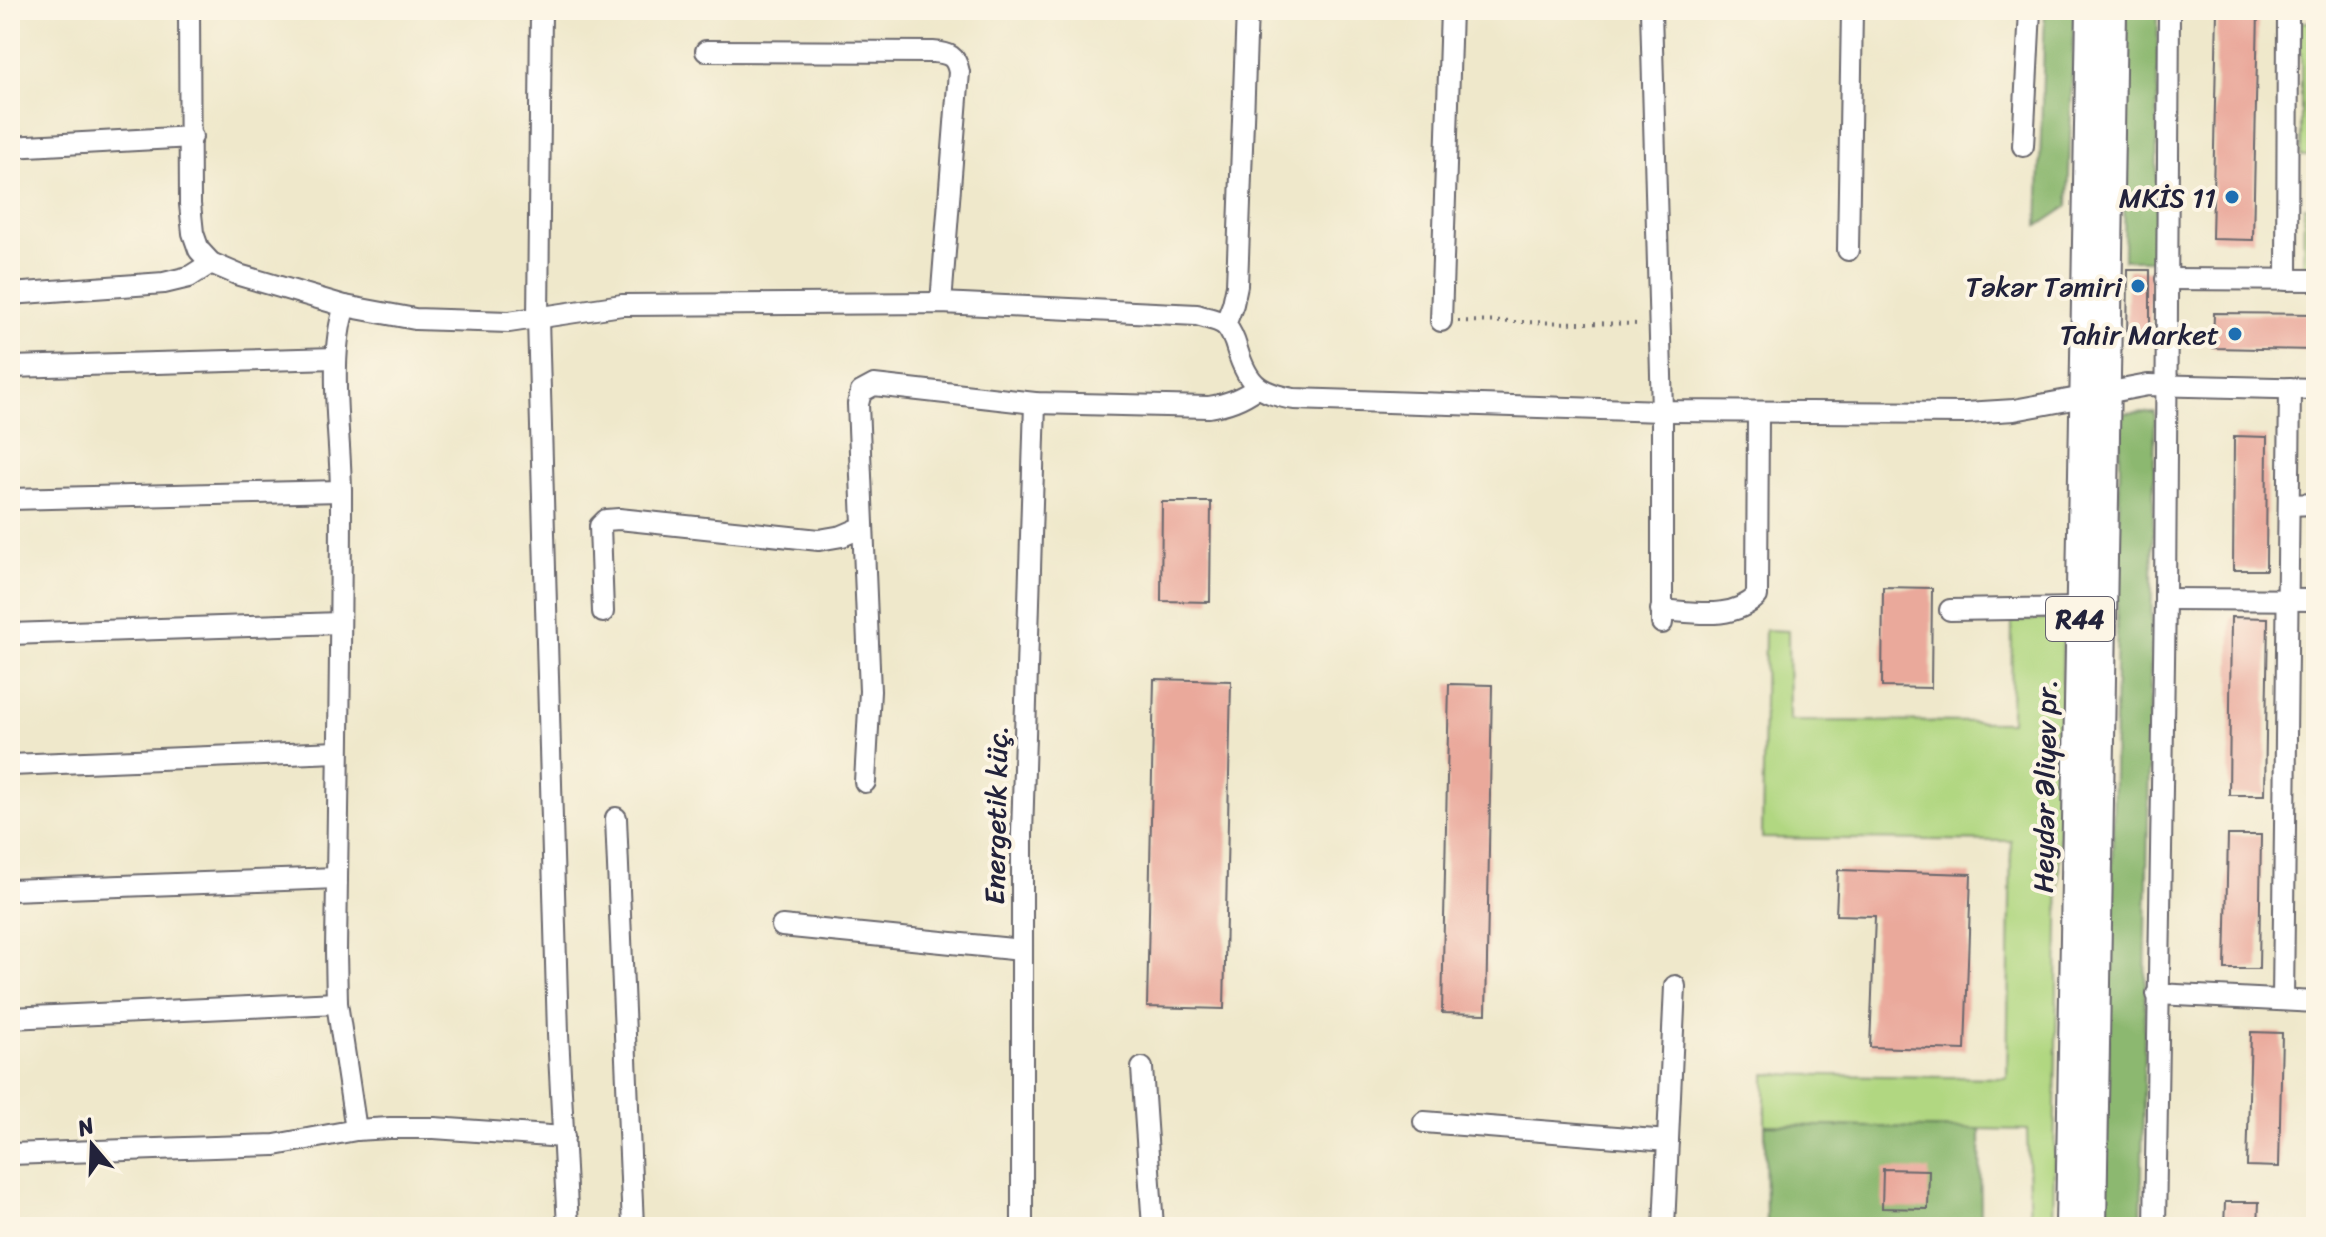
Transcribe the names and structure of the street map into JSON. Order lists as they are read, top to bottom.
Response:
{
  "streets": {
    "main road": ["R44", "Heydər Əliyev pr."],
    "street": ["Energetik küç."]
  },
  "places": ["MKİS 11", "Təkər Təmiri", "Tahir Market"],
  "north": "top"
}
